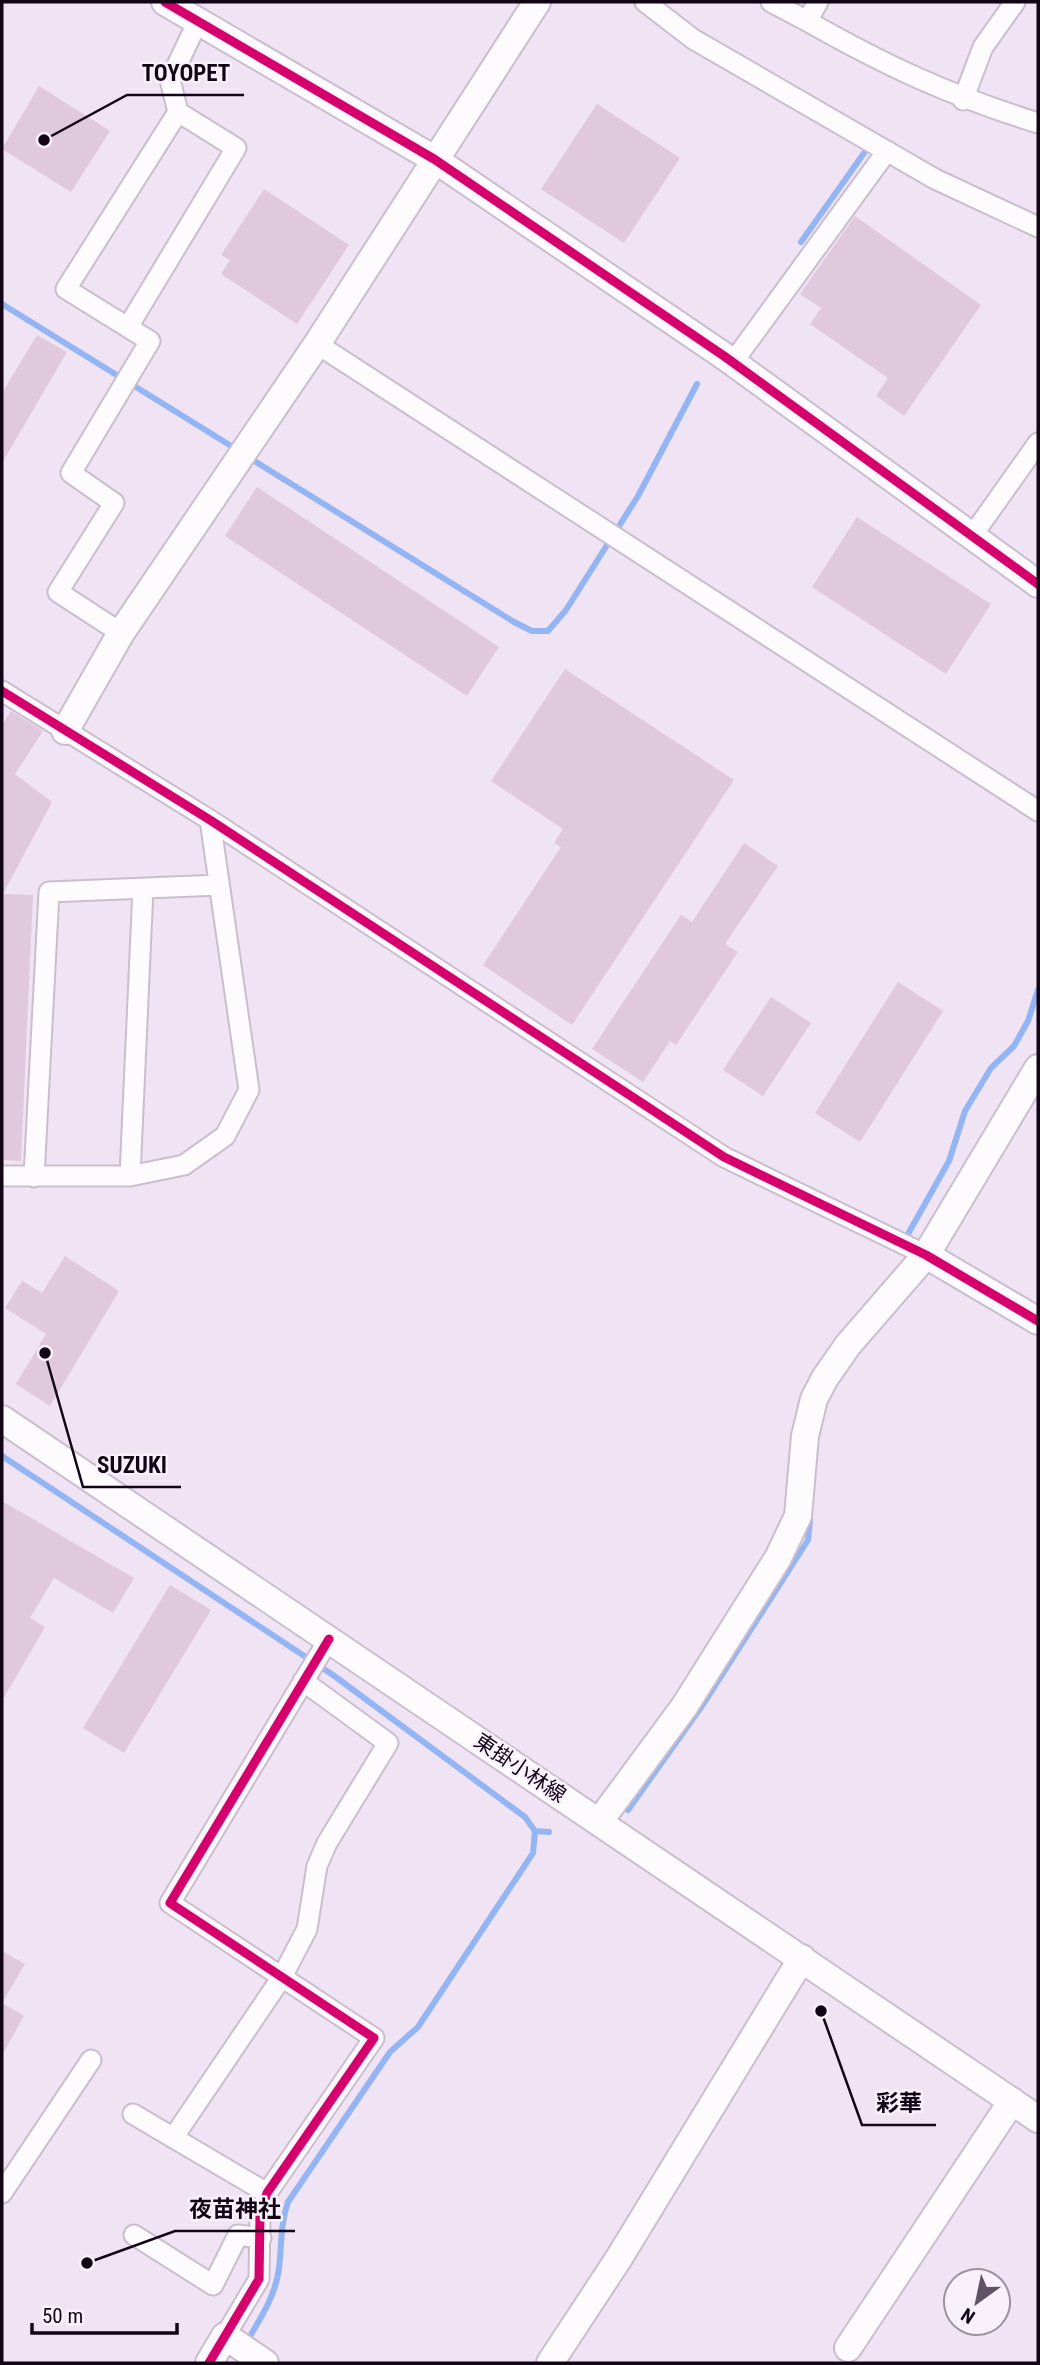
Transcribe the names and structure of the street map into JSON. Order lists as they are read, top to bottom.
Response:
{
  "streets": {
    "street": ["東掛小林線"]
  },
  "places": [
    "TOYOPET",
    "SUZUKI",
    "彩華",
    "夜苗神社"
  ],
  "scale_bar": "50 m",
  "north": "bottom left"
}
